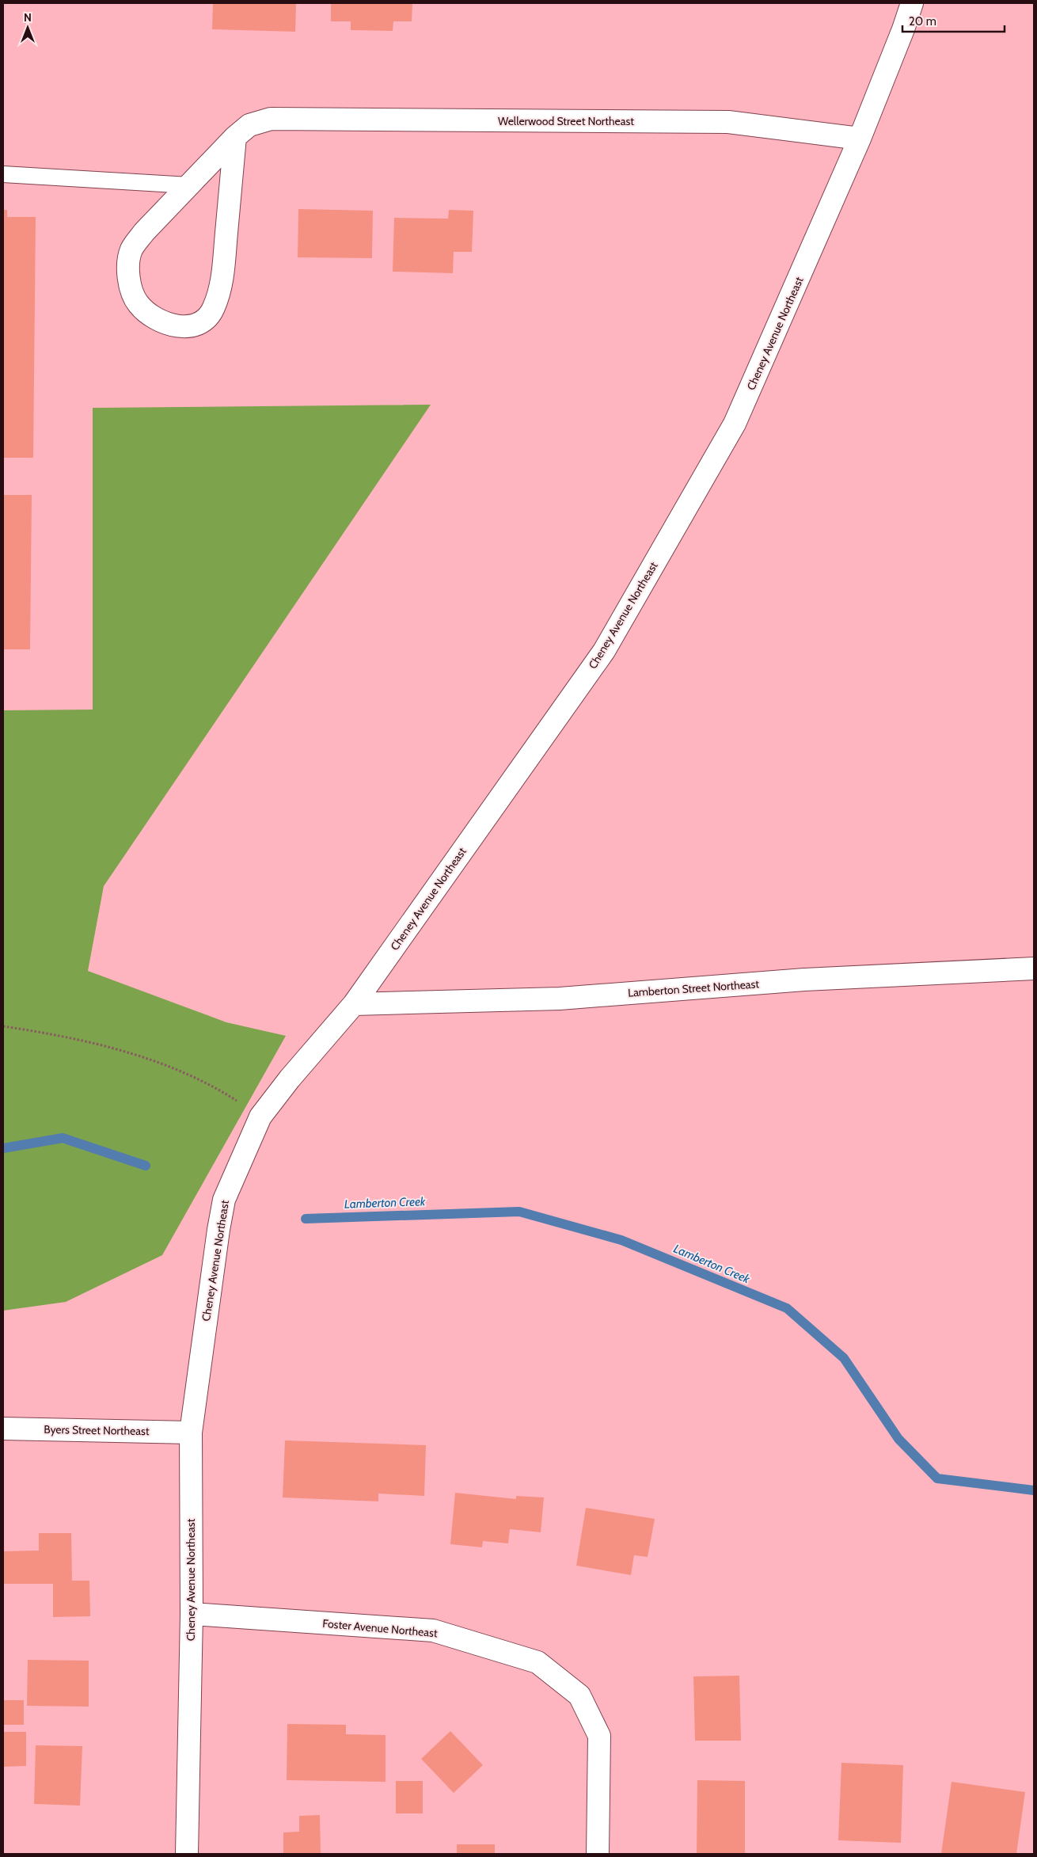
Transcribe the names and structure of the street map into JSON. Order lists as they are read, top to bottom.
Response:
{
  "streets": {
    "street": [
      "Wellerwood Street Northeast",
      "Cheney Avenue Northeast",
      "Lamberton Street Northeast",
      "Byers Street Northeast",
      "Foster Avenue Northeast"
    ]
  },
  "crossings": [
    ["Wellerwood Street Northeast", "Cheney Avenue Northeast"],
    ["Cheney Avenue Northeast", "Lamberton Street Northeast"],
    ["Cheney Avenue Northeast", "Byers Street Northeast"],
    ["Cheney Avenue Northeast", "Foster Avenue Northeast"]
  ],
  "water": ["Lamberton Creek"],
  "scale_bar": "20 m",
  "north": "top"
}
